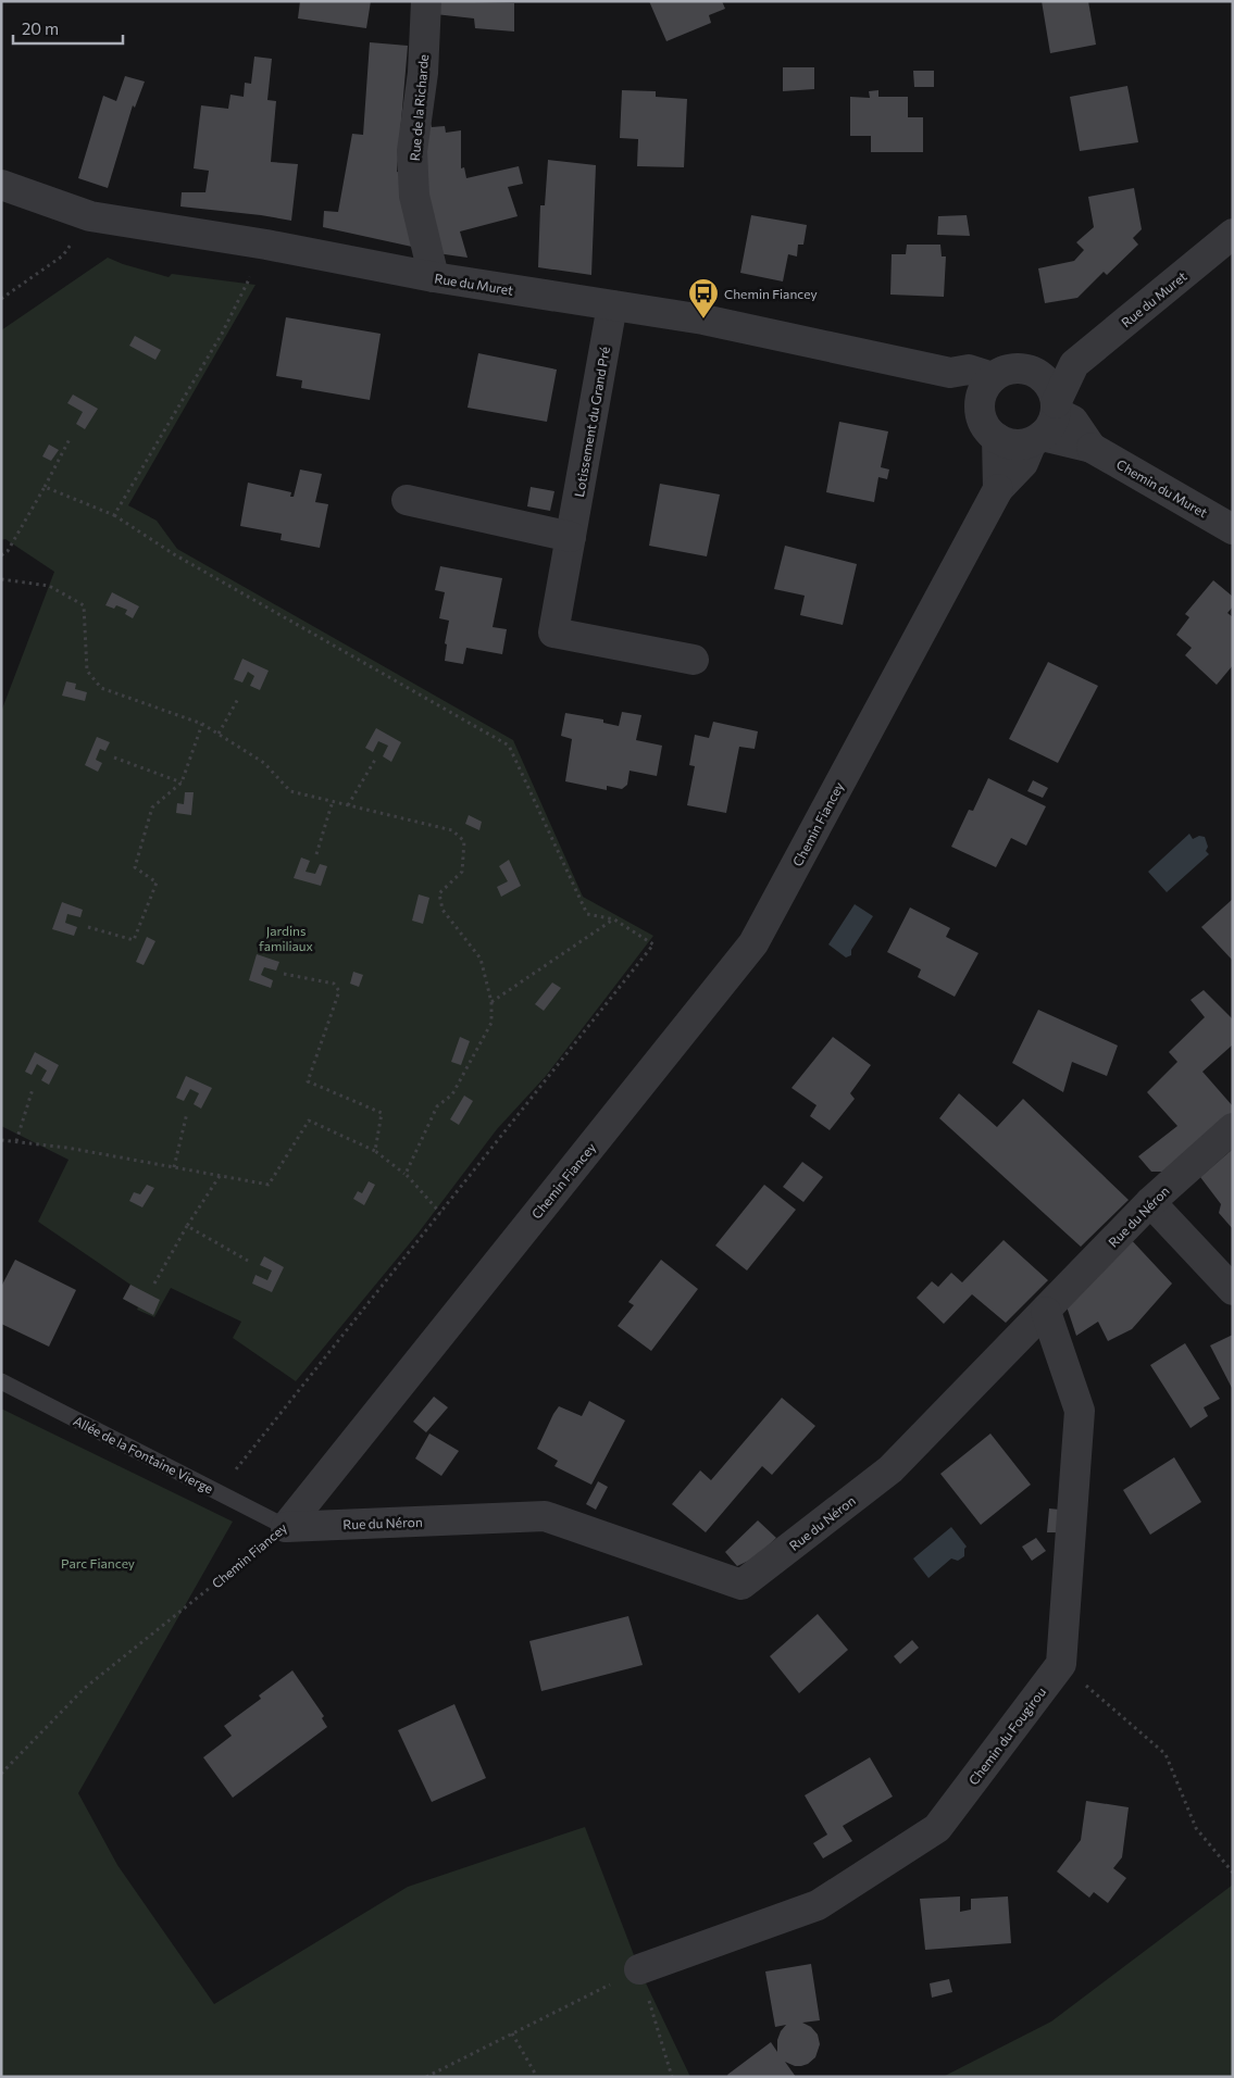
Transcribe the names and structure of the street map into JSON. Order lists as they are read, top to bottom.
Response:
{
  "streets": {
    "street": [
      "Rue de la Richarde",
      "Rue du Muret",
      "Lotissement du Grand Pré",
      "Chemin du Muret",
      "Chemin Fiancey",
      "Rue du Néron",
      "Chemin du Fougirou"
    ],
    "lane": ["Allée de la Fontaine Vierge"]
  },
  "crossings": [
    ["Rue de la Richarde", "Rue du Muret"],
    ["Rue du Muret", "Lotissement du Grand Pré"],
    ["Rue du Muret", "Chemin du Muret"],
    ["Rue du Muret", "Chemin Fiancey"],
    ["Chemin du Muret", "Chemin Fiancey"],
    ["Chemin Fiancey", "Rue du Néron"],
    ["Chemin Fiancey", "Allée de la Fontaine Vierge"],
    ["Rue du Néron", "Allée de la Fontaine Vierge"]
  ],
  "parks": ["Jardins familiaux", "Parc Fiancey"],
  "places": {
    "bus stop": ["Chemin Fiancey"]
  },
  "scale_bar": "20 m"
}
